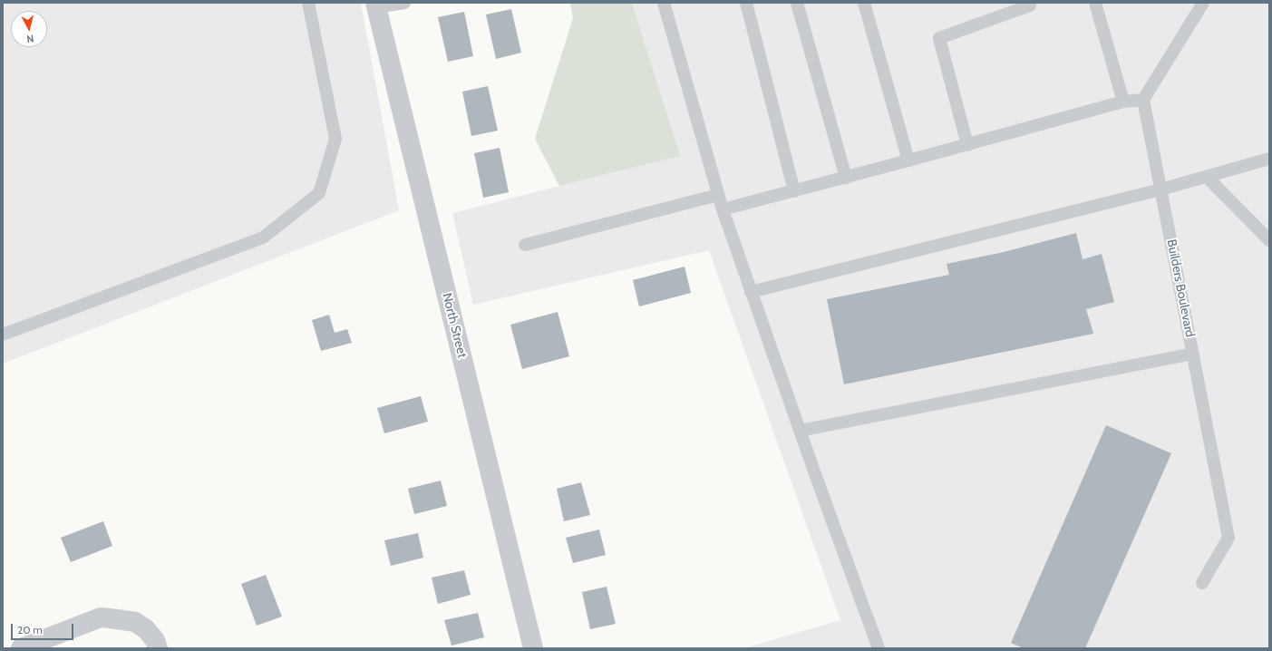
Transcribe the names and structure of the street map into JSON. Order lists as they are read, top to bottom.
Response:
{
  "streets": {
    "street": ["North Street"],
    "lane": ["Builders Boulevard"]
  },
  "scale_bar": "20 m",
  "north": "bottom"
}
